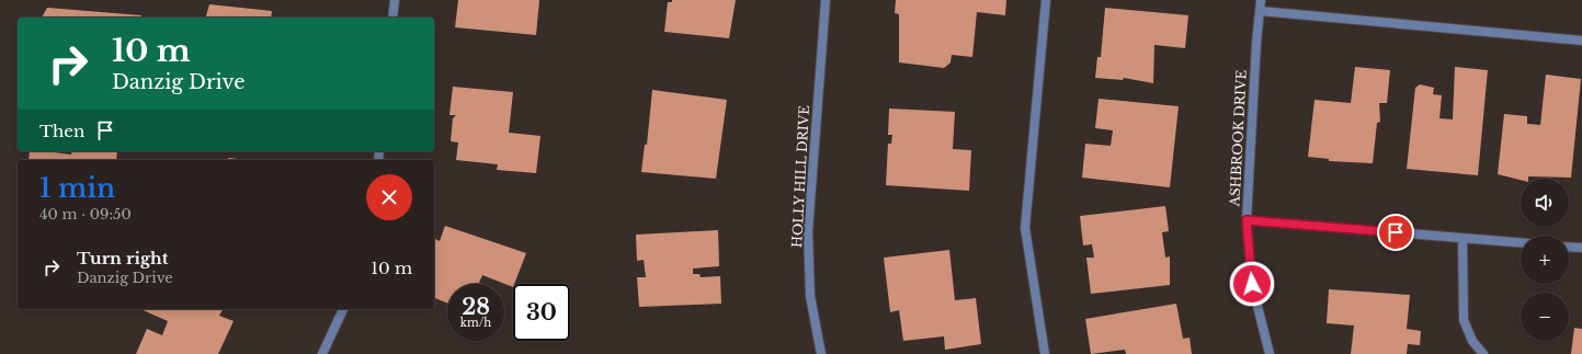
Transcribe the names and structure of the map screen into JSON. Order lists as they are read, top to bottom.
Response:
{
  "streets": {
    "street": ["ASHBROOK DRIVE", "HOLLY HILL DRIVE"]
  },
  "page": {
    "turn": ["10 m", "Danzig Drive"],
    "then": "Then",
    "heading": ["1 min", "40 m · 09:50"],
    "map_buttons": ["+", "−"],
    "list": [
      {
        "name": "Turn right",
        "note": "Danzig Drive",
        "value": "10 m"
      }
    ],
    "speed": "28 km/h",
    "limit": "30"
  }
}
